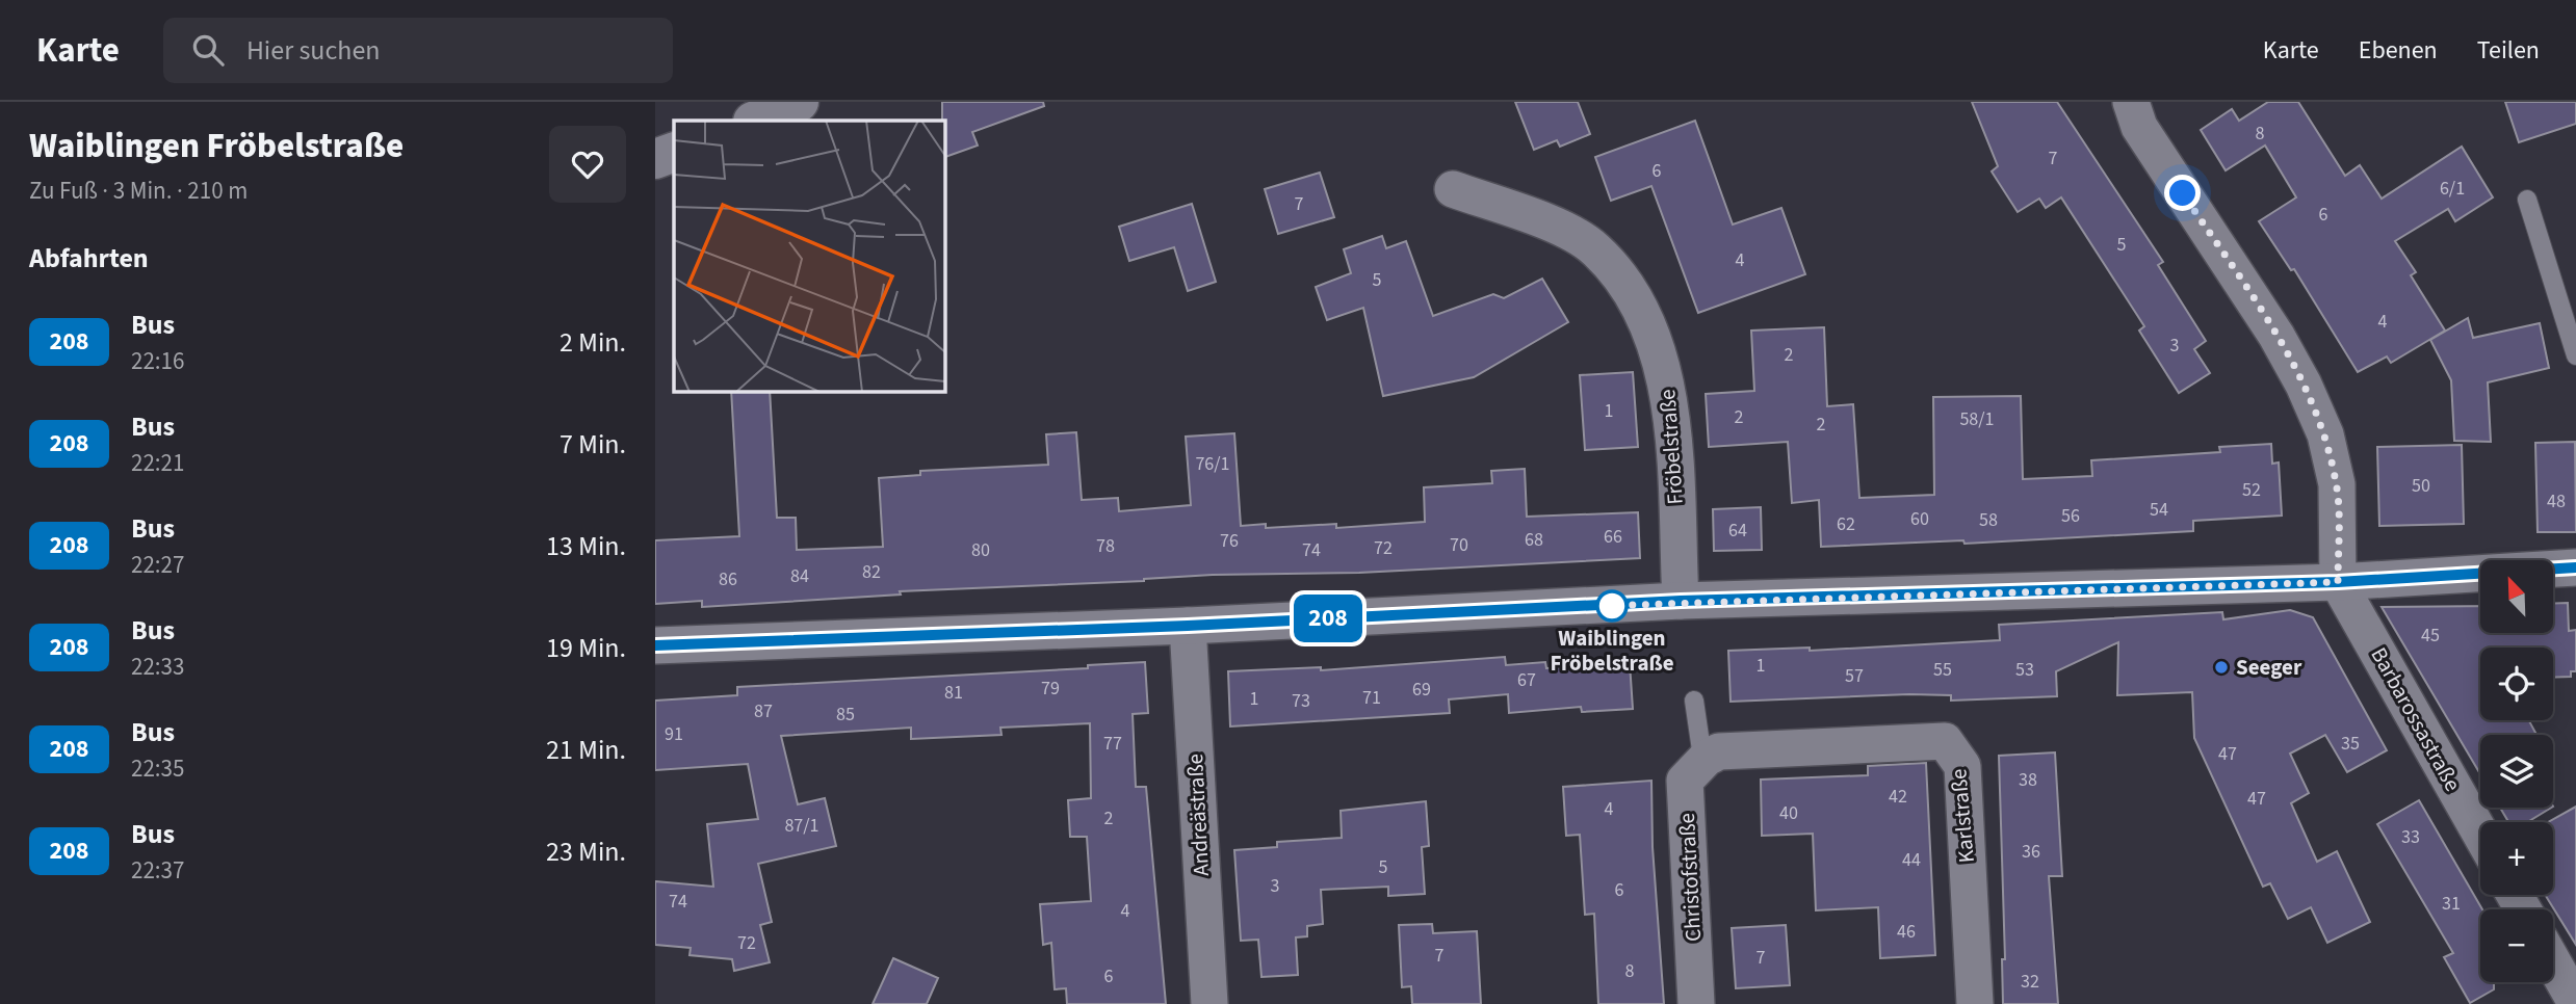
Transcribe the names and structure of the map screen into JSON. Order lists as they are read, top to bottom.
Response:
{
  "streets": {
    "street": [
      "Fröbelstraße",
      "Barbarossastraße",
      "Andreästraße",
      "Karlstraße",
      "Christofstraße"
    ]
  },
  "crossings": [
    ["Karlstraße", "Christofstraße"]
  ],
  "places": ["Waiblingen Fröbelstraße", "Seeger"],
  "lines": ["bus line 208"],
  "house_numbers": [
    "8",
    "7",
    "6",
    "6/1",
    "7",
    "6",
    "5",
    "4",
    "5",
    "4",
    "3",
    "2",
    "1",
    "2",
    "58/1",
    "2",
    "76/1",
    "50",
    "52",
    "48",
    "54",
    "56",
    "60",
    "58",
    "62",
    "64",
    "66",
    "68",
    "76",
    "70",
    "78",
    "72",
    "80",
    "74",
    "82",
    "84",
    "86",
    "45",
    "1",
    "55",
    "53",
    "57",
    "67",
    "79",
    "69",
    "81",
    "71",
    "1",
    "73",
    "87",
    "85",
    "91",
    "77",
    "35",
    "47",
    "38",
    "42",
    "47",
    "4",
    "40",
    "2",
    "87/1",
    "33",
    "36",
    "44",
    "5",
    "3",
    "6",
    "74",
    "31",
    "4",
    "46",
    "72",
    "7",
    "7",
    "8",
    "6",
    "32"
  ],
  "north": "top left",
  "page": {
    "header": "Karte",
    "search": "Hier suchen",
    "nav": ["Karte", "Ebenen", "Teilen"],
    "heading": [
      ["Waiblingen Fröbelstraße", "Zu Fuß · 3 Min. · 210 m"],
      "Abfahrten"
    ],
    "on_map": "208",
    "list": [
      {
        "mark": "208",
        "name": "Bus",
        "note": "22:16",
        "value": "2 Min."
      },
      {
        "mark": "208",
        "name": "Bus",
        "note": "22:21",
        "value": "7 Min."
      },
      {
        "mark": "208",
        "name": "Bus",
        "note": "22:27",
        "value": "13 Min."
      },
      {
        "mark": "208",
        "name": "Bus",
        "note": "22:33",
        "value": "19 Min."
      },
      {
        "mark": "208",
        "name": "Bus",
        "note": "22:35",
        "value": "21 Min."
      },
      {
        "mark": "208",
        "name": "Bus",
        "note": "22:37",
        "value": "23 Min."
      }
    ],
    "map_buttons": ["+", "−"]
  }
}
